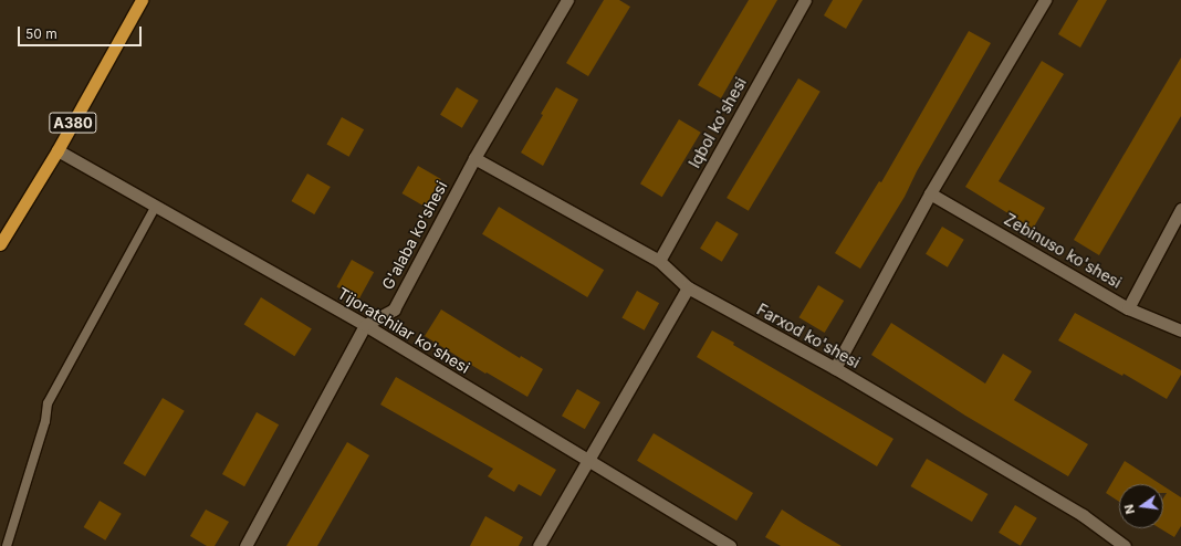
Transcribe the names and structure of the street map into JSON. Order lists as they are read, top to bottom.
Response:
{
  "streets": {
    "highway": ["A380"],
    "street": [
      "Iqbol ko'shesi",
      "G'alaba ko'shesi",
      "Zebinuso ko'shesi",
      "Tijoratchilar ko'shesi",
      "Farxod ko'shesi"
    ]
  },
  "crossings": [
    ["A380", "Tijoratchilar ko'shesi"],
    ["Iqbol ko'shesi", "Farxod ko'shesi"],
    ["G'alaba ko'shesi", "Tijoratchilar ko'shesi"],
    ["G'alaba ko'shesi", "Farxod ko'shesi"]
  ],
  "scale_bar": "50 m",
  "north": "left"
}
